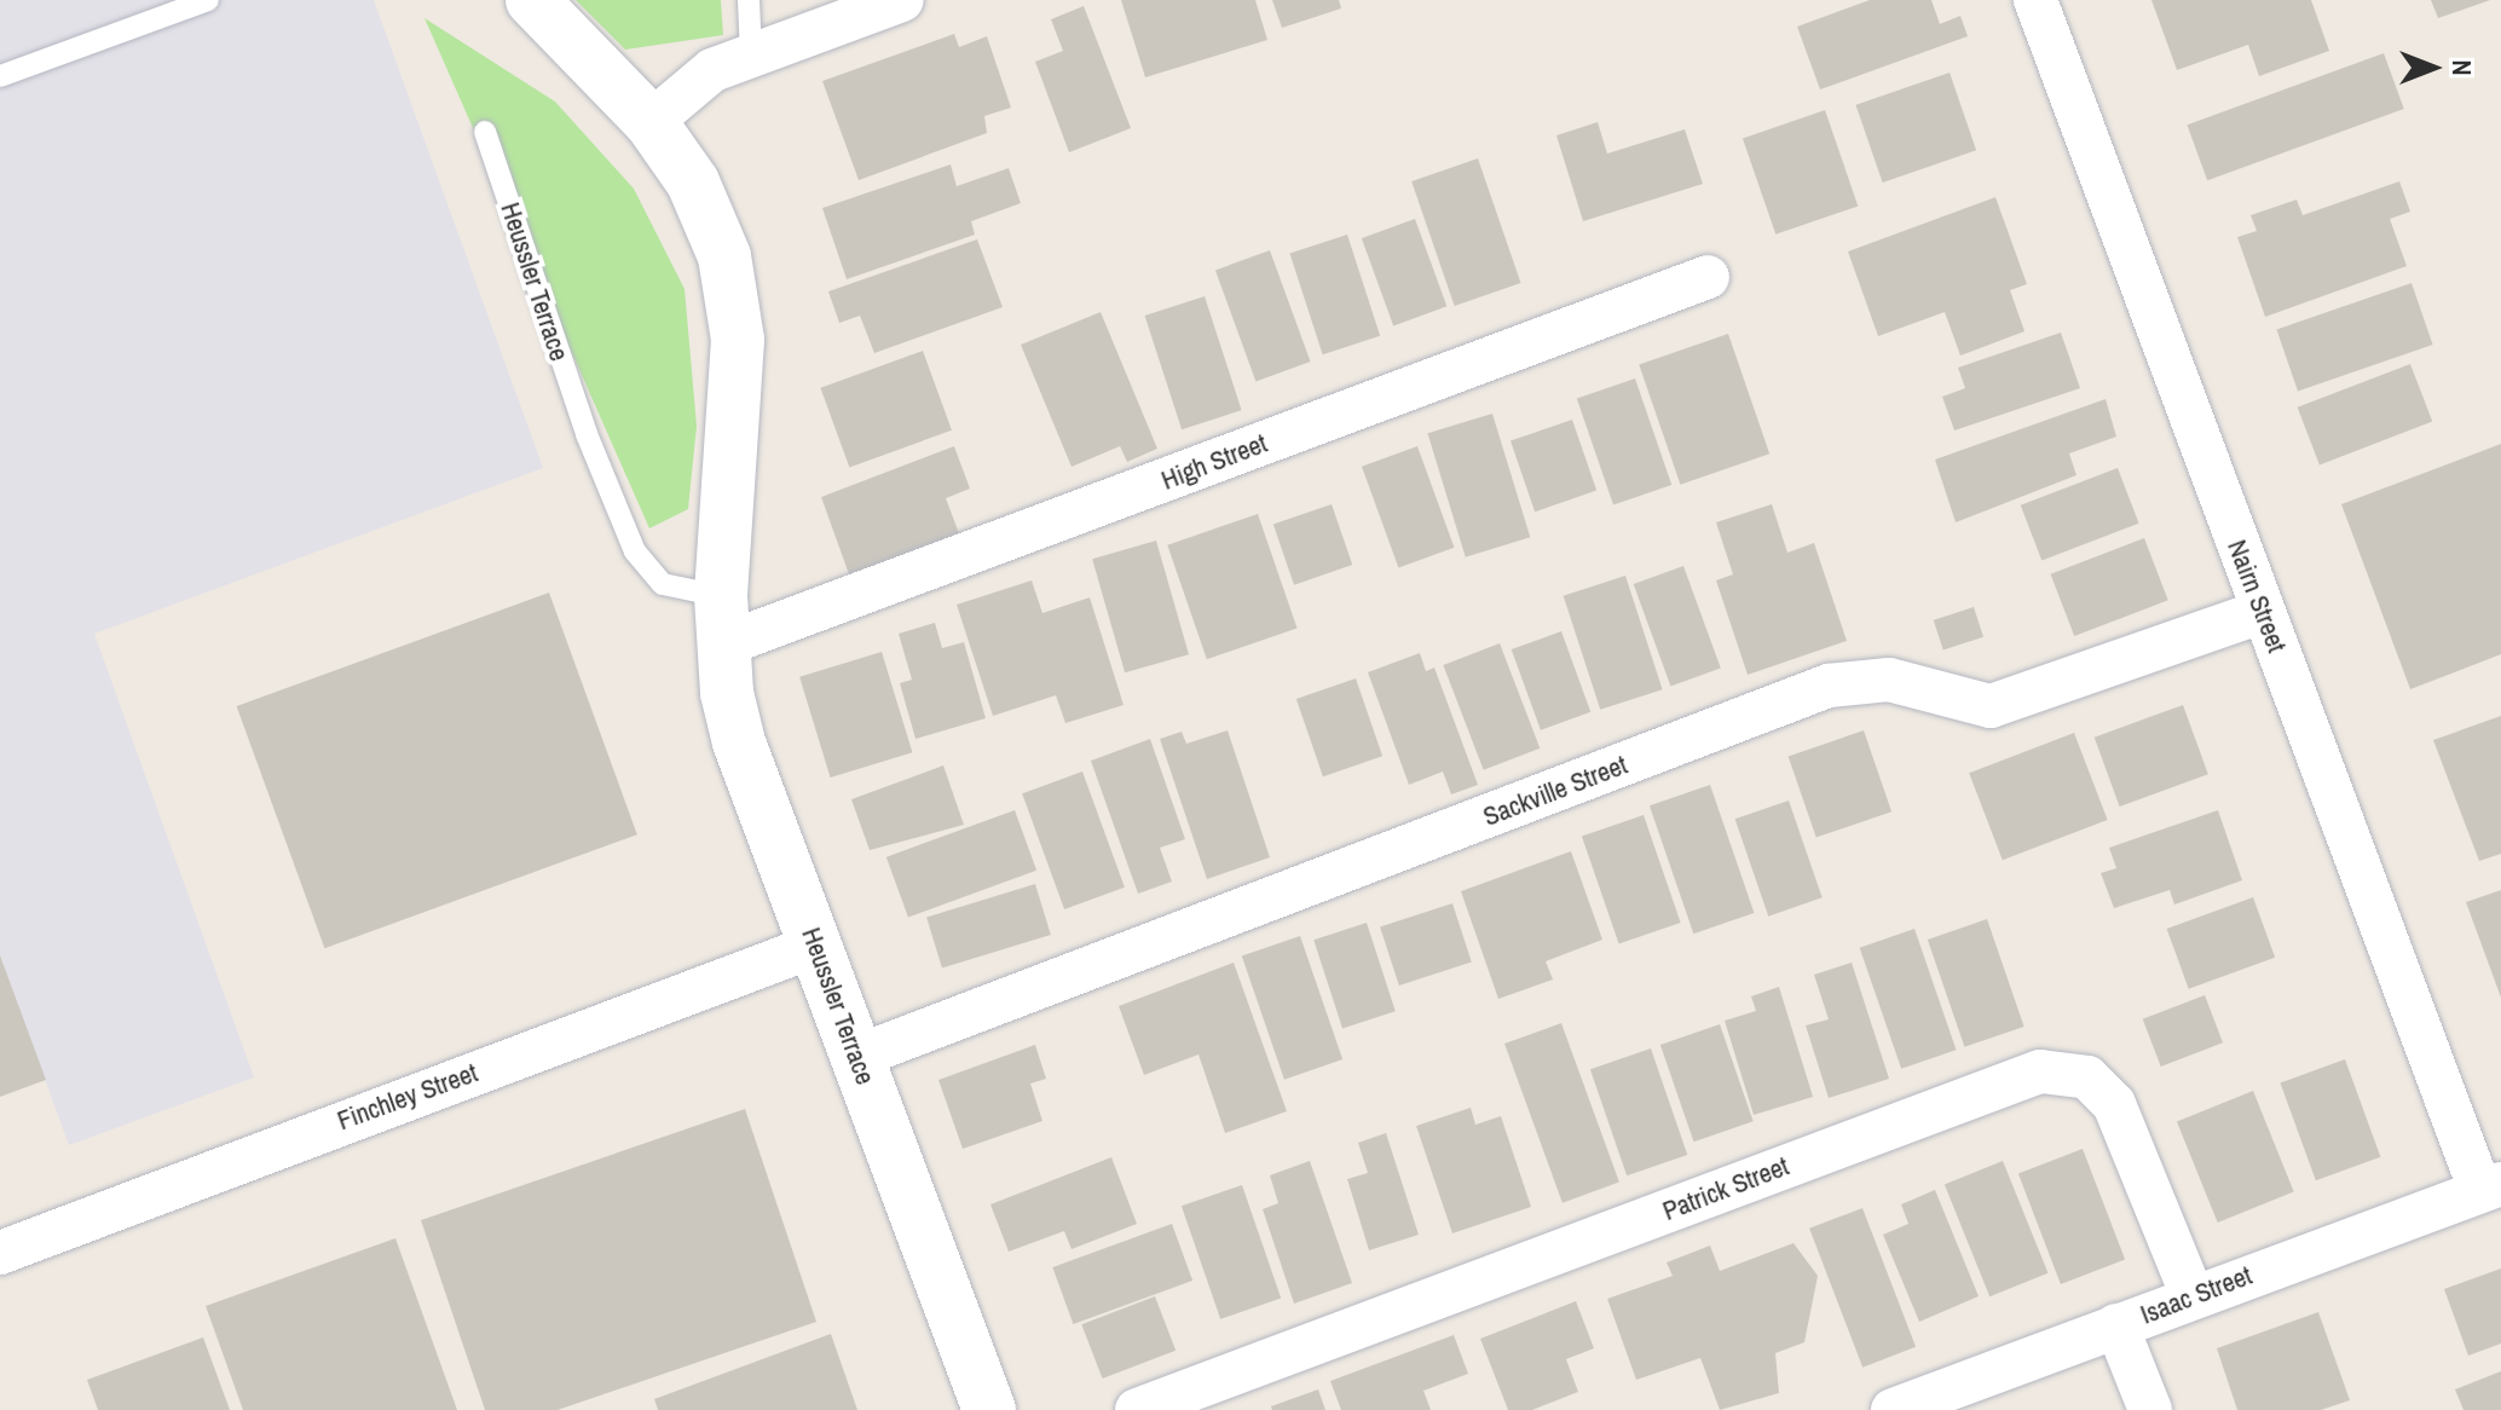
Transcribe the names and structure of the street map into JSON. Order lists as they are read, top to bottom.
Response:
{
  "streets": {
    "street": [
      "Heussler Terrace",
      "High Street",
      "Nairn Street",
      "Sackville Street",
      "Finchley Street",
      "Patrick Street",
      "Isaac Street"
    ]
  },
  "crossings": [
    ["Heussler Terrace", "High Street"],
    ["Heussler Terrace", "Sackville Street"],
    ["Heussler Terrace", "Finchley Street"],
    ["Nairn Street", "Sackville Street"],
    ["Nairn Street", "Isaac Street"],
    ["Patrick Street", "Isaac Street"]
  ],
  "north": "right"
}
